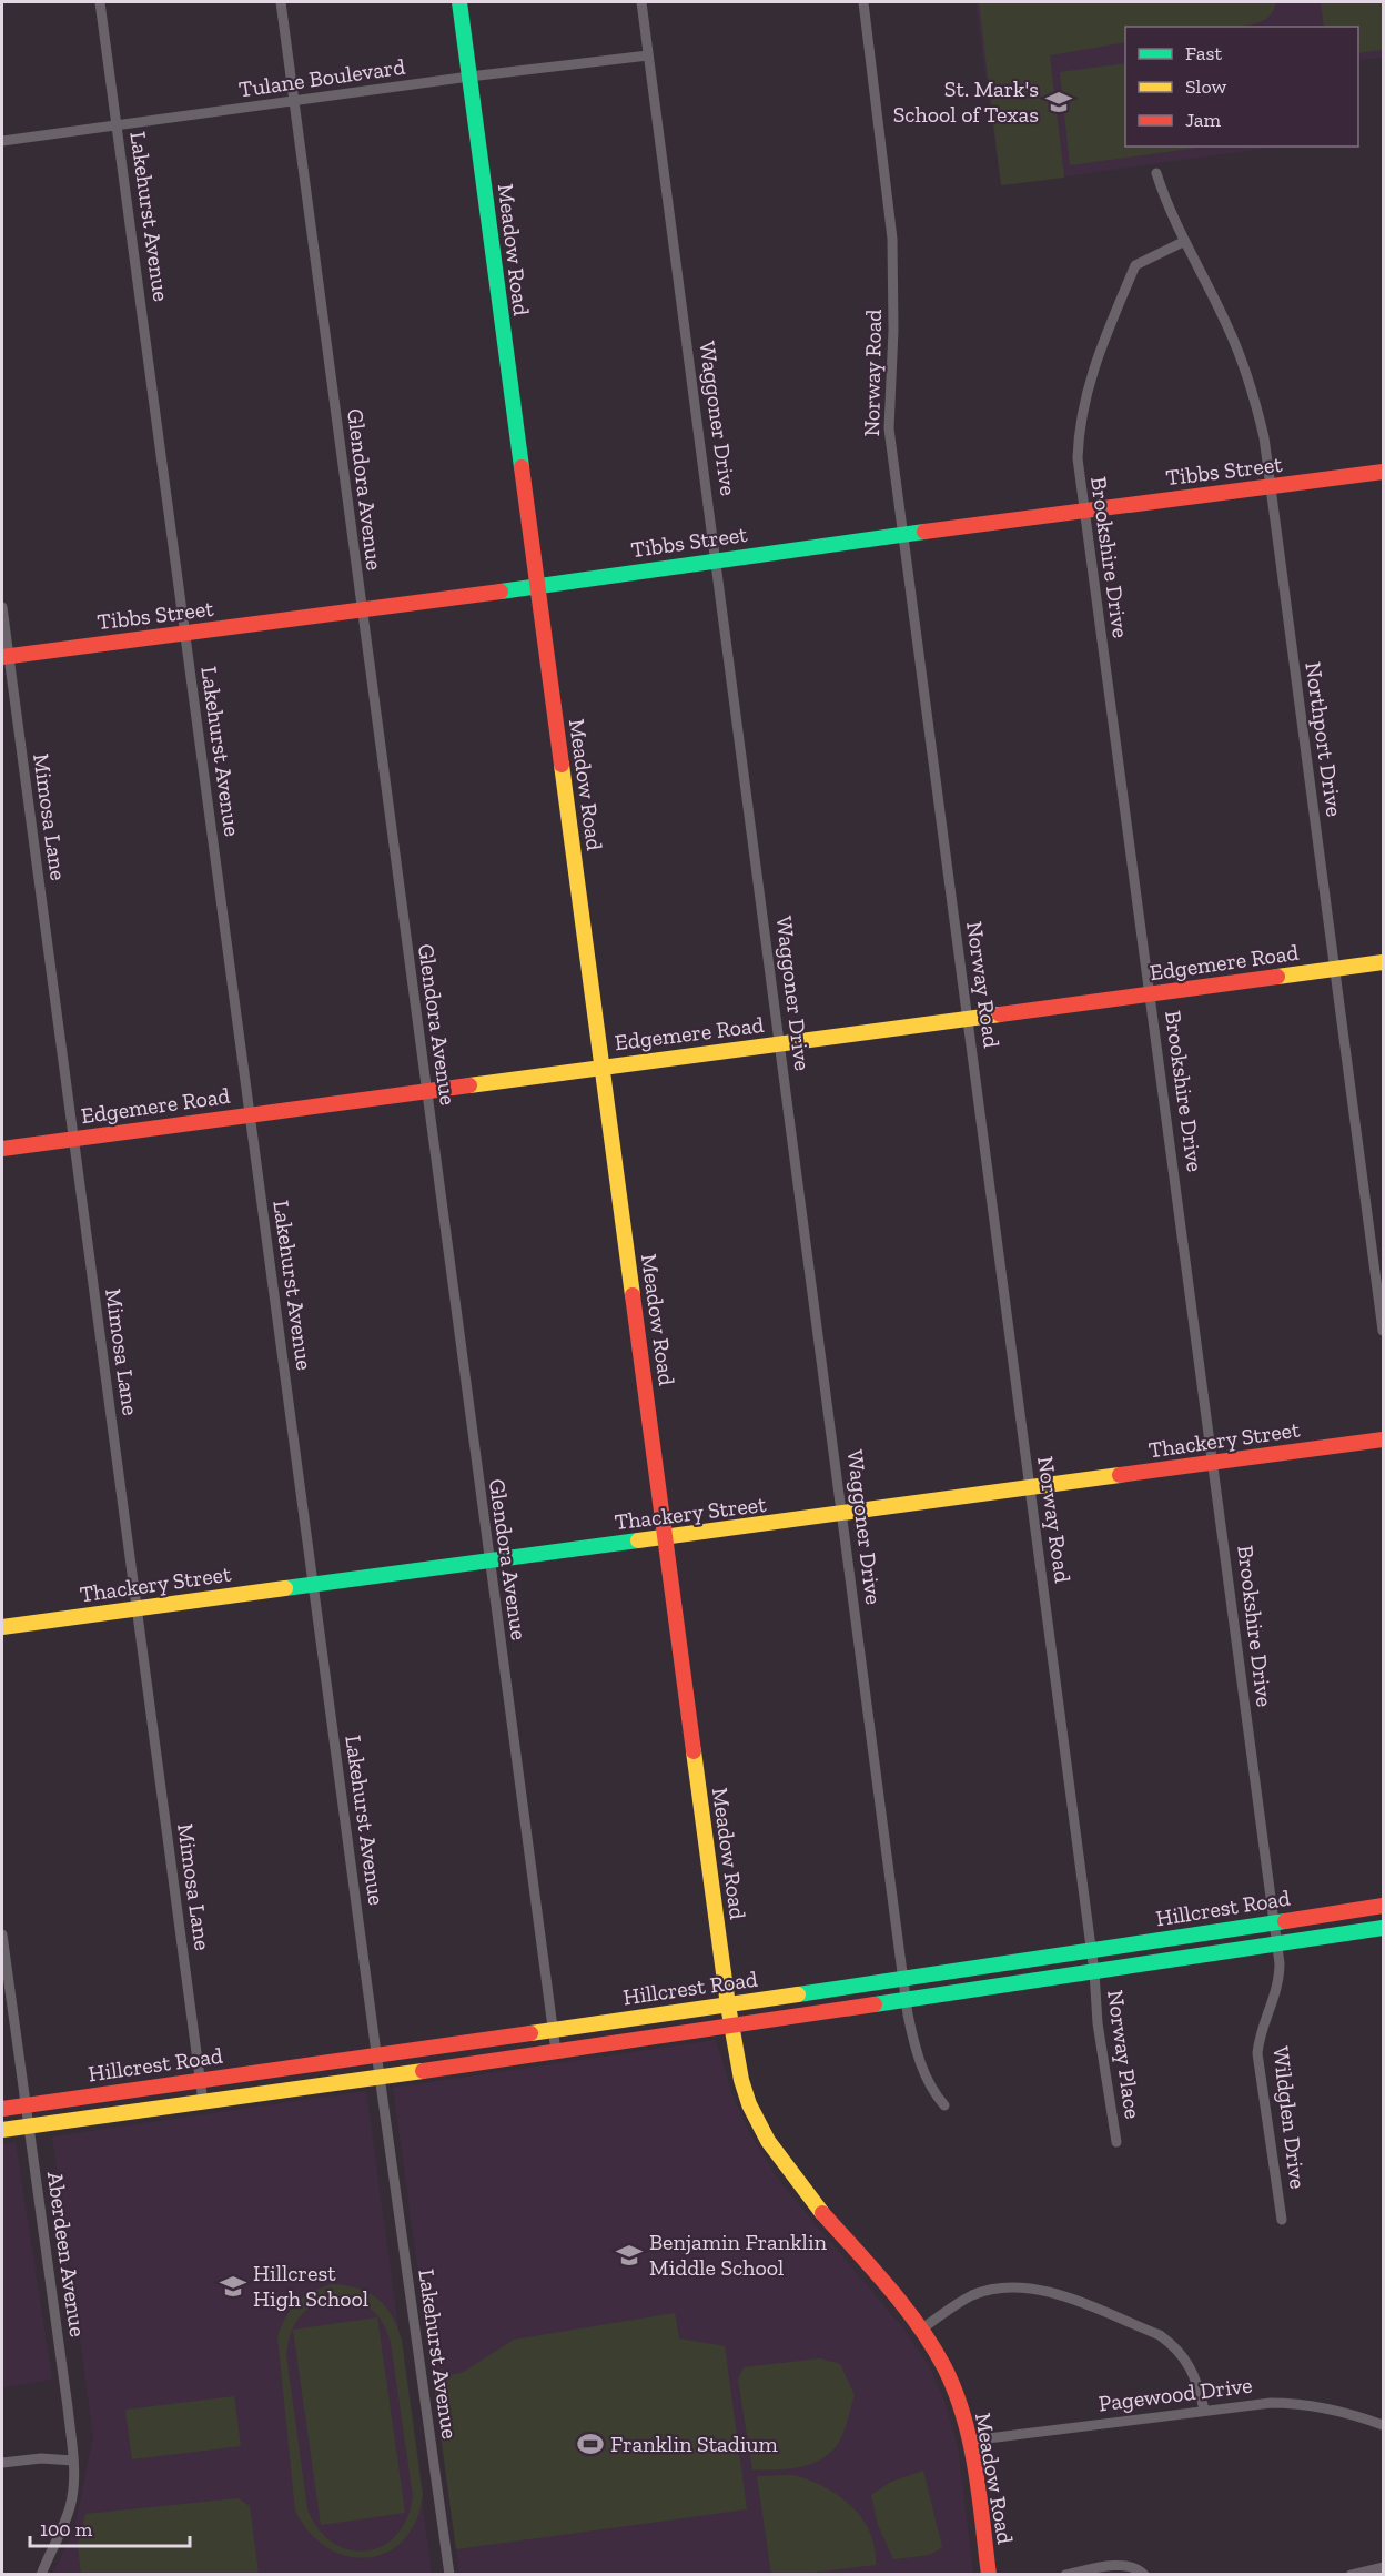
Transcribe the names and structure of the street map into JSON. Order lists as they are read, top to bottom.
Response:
{
  "streets": {
    "street": [
      "Tulane Boulevard",
      "Lakehurst Avenue",
      "Meadow Road",
      "Norway Road",
      "Waggoner Drive",
      "Tibbs Street",
      "Glendora Avenue",
      "Brookshire Drive",
      "Northport Drive",
      "Mimosa Lane",
      "Edgemere Road",
      "Thackery Street",
      "Hillcrest Road",
      "Norway Place",
      "Wildglen Drive",
      "Aberdeen Avenue",
      "Pagewood Drive"
    ]
  },
  "crossings": [
    ["Tulane Boulevard", "Lakehurst Avenue"],
    ["Tulane Boulevard", "Meadow Road"],
    ["Tulane Boulevard", "Waggoner Drive"],
    ["Tulane Boulevard", "Glendora Avenue"],
    ["Lakehurst Avenue", "Tibbs Street"],
    ["Lakehurst Avenue", "Edgemere Road"],
    ["Lakehurst Avenue", "Thackery Street"],
    ["Lakehurst Avenue", "Hillcrest Road"],
    ["Meadow Road", "Tibbs Street"],
    ["Meadow Road", "Edgemere Road"],
    ["Meadow Road", "Thackery Street"],
    ["Meadow Road", "Hillcrest Road"],
    ["Meadow Road", "Pagewood Drive"],
    ["Norway Road", "Tibbs Street"],
    ["Norway Road", "Edgemere Road"],
    ["Norway Road", "Thackery Street"],
    ["Norway Road", "Hillcrest Road"],
    ["Norway Road", "Norway Place"],
    ["Waggoner Drive", "Tibbs Street"],
    ["Waggoner Drive", "Edgemere Road"],
    ["Waggoner Drive", "Thackery Street"],
    ["Waggoner Drive", "Hillcrest Road"],
    ["Tibbs Street", "Glendora Avenue"],
    ["Tibbs Street", "Brookshire Drive"],
    ["Tibbs Street", "Northport Drive"],
    ["Tibbs Street", "Mimosa Lane"],
    ["Glendora Avenue", "Edgemere Road"],
    ["Glendora Avenue", "Thackery Street"],
    ["Glendora Avenue", "Hillcrest Road"],
    ["Brookshire Drive", "Northport Drive"],
    ["Brookshire Drive", "Edgemere Road"],
    ["Brookshire Drive", "Thackery Street"],
    ["Brookshire Drive", "Hillcrest Road"],
    ["Brookshire Drive", "Wildglen Drive"],
    ["Northport Drive", "Edgemere Road"],
    ["Mimosa Lane", "Edgemere Road"],
    ["Mimosa Lane", "Thackery Street"],
    ["Mimosa Lane", "Hillcrest Road"],
    ["Hillcrest Road", "Norway Place"],
    ["Hillcrest Road", "Wildglen Drive"],
    ["Hillcrest Road", "Aberdeen Avenue"]
  ],
  "places": {
    "school or university": ["St. Mark's School of Texas", "Benjamin Franklin Middle School", "Hillcrest High School"],
    "sports": ["Franklin Stadium"]
  },
  "legend": ["Fast", "Slow", "Jam"],
  "scale_bar": "100 m"
}
